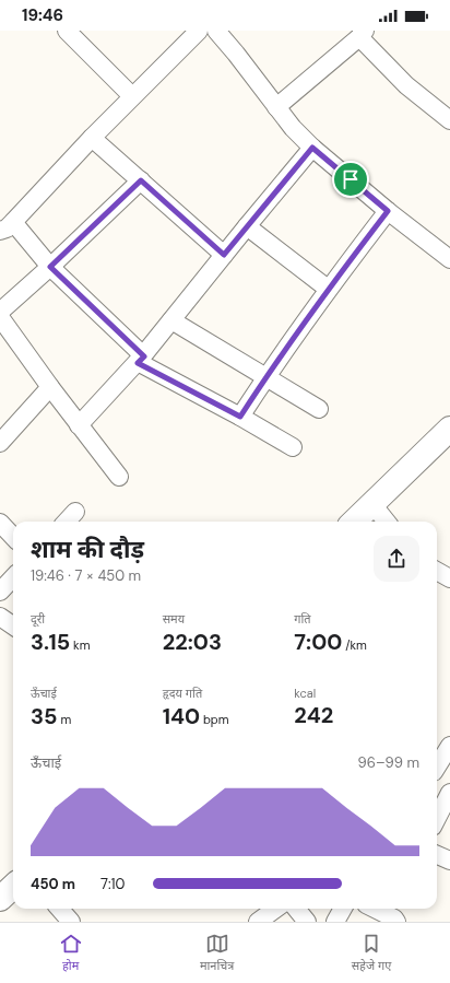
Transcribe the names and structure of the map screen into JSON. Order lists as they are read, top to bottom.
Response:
{
  "page": {
    "status": "19:46",
    "heading": ["शाम की दौड़", "19:46 · 7 × 450 m"],
    "stats": [
      ["दूरी", "3.15 km"],
      ["समय", "22:03"],
      ["गति", "7:00 /km"],
      ["ऊँचाई", "35 m"],
      ["हृदय गति", "140 bpm"],
      ["kcal", "242"]
    ],
    "chart": ["ऊँचाई", "96–99 m"],
    "list": [
      {
        "name": "450 m",
        "note": "7:10"
      }
    ],
    "tabs": ["होम", "मानचित्र", "सहेजे गए"]
  }
}
